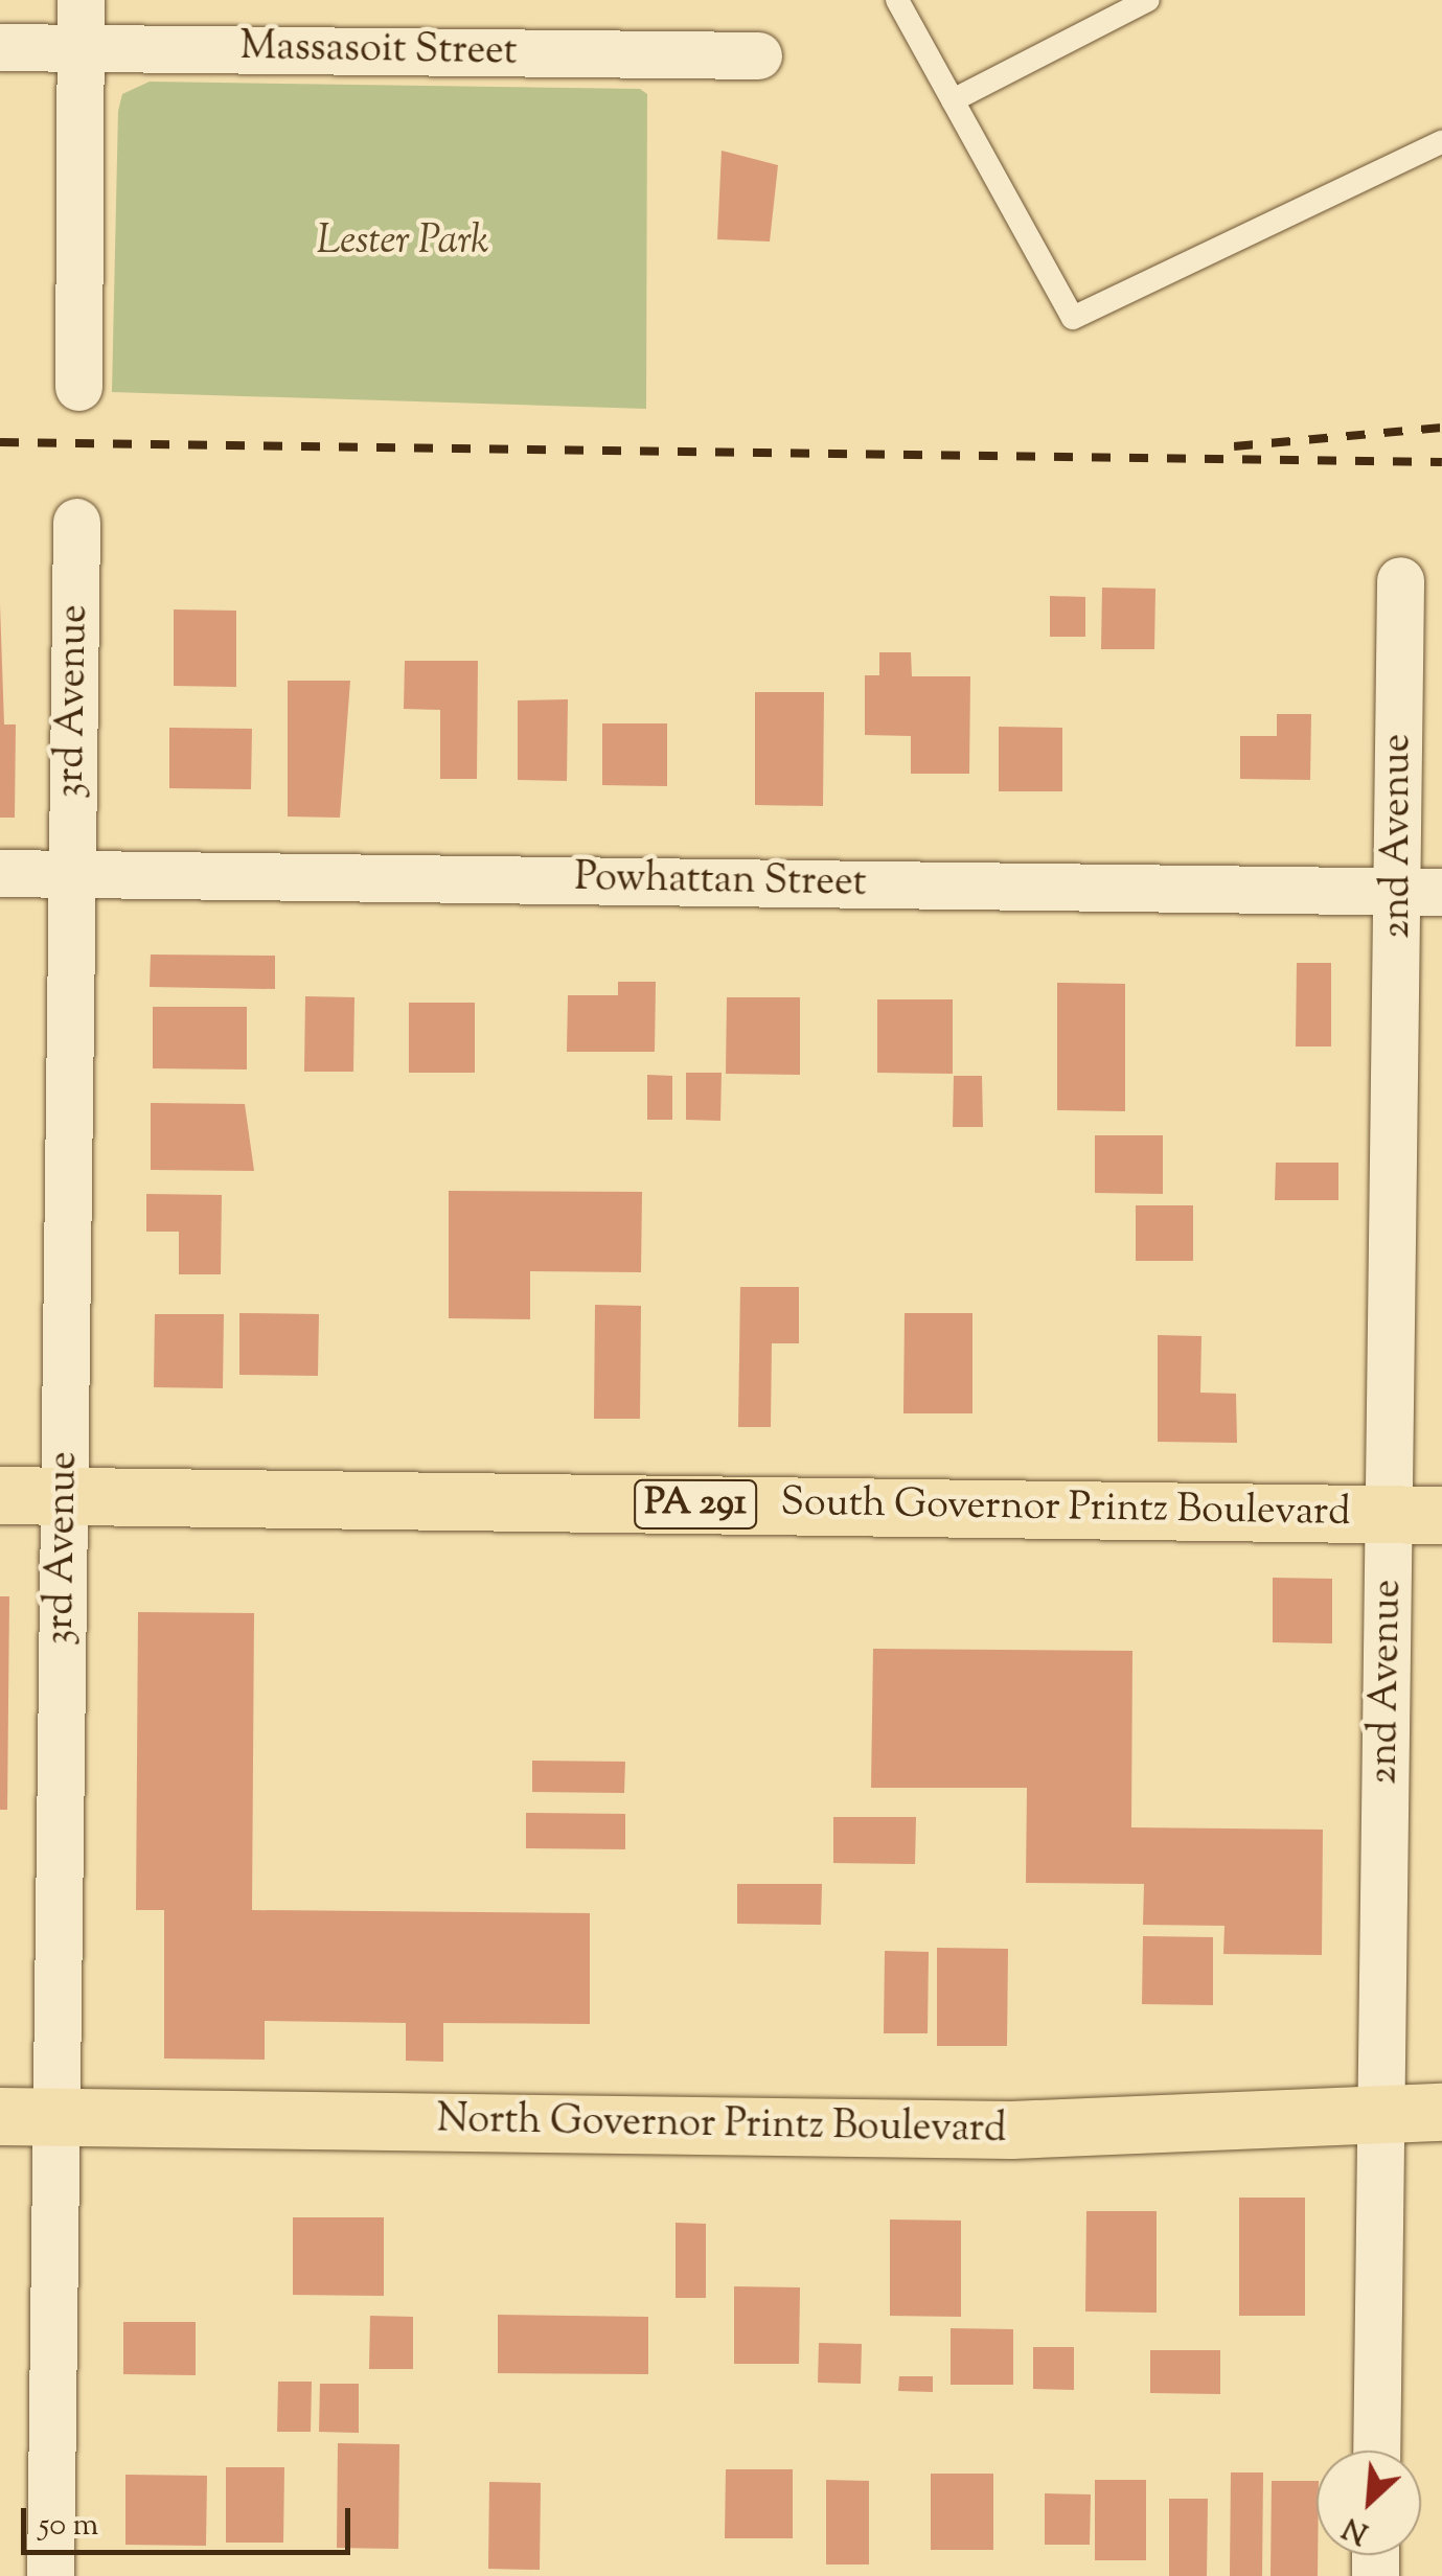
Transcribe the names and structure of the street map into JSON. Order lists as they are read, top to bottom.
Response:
{
  "streets": {
    "main road": ["PA 291", "South Governor Printz Boulevard", "North Governor Printz Boulevard"],
    "street": [
      "Massasoit Street",
      "3rd Avenue",
      "2nd Avenue",
      "Powhattan Street"
    ]
  },
  "crossings": [
    ["3rd Avenue", "Powhattan Street"],
    ["3rd Avenue", "South Governor Printz Boulevard"],
    ["3rd Avenue", "North Governor Printz Boulevard"],
    ["2nd Avenue", "Powhattan Street"],
    ["2nd Avenue", "South Governor Printz Boulevard"],
    ["2nd Avenue", "North Governor Printz Boulevard"]
  ],
  "parks": ["Lester Park"],
  "scale_bar": "50 m",
  "north": "bottom left"
}
